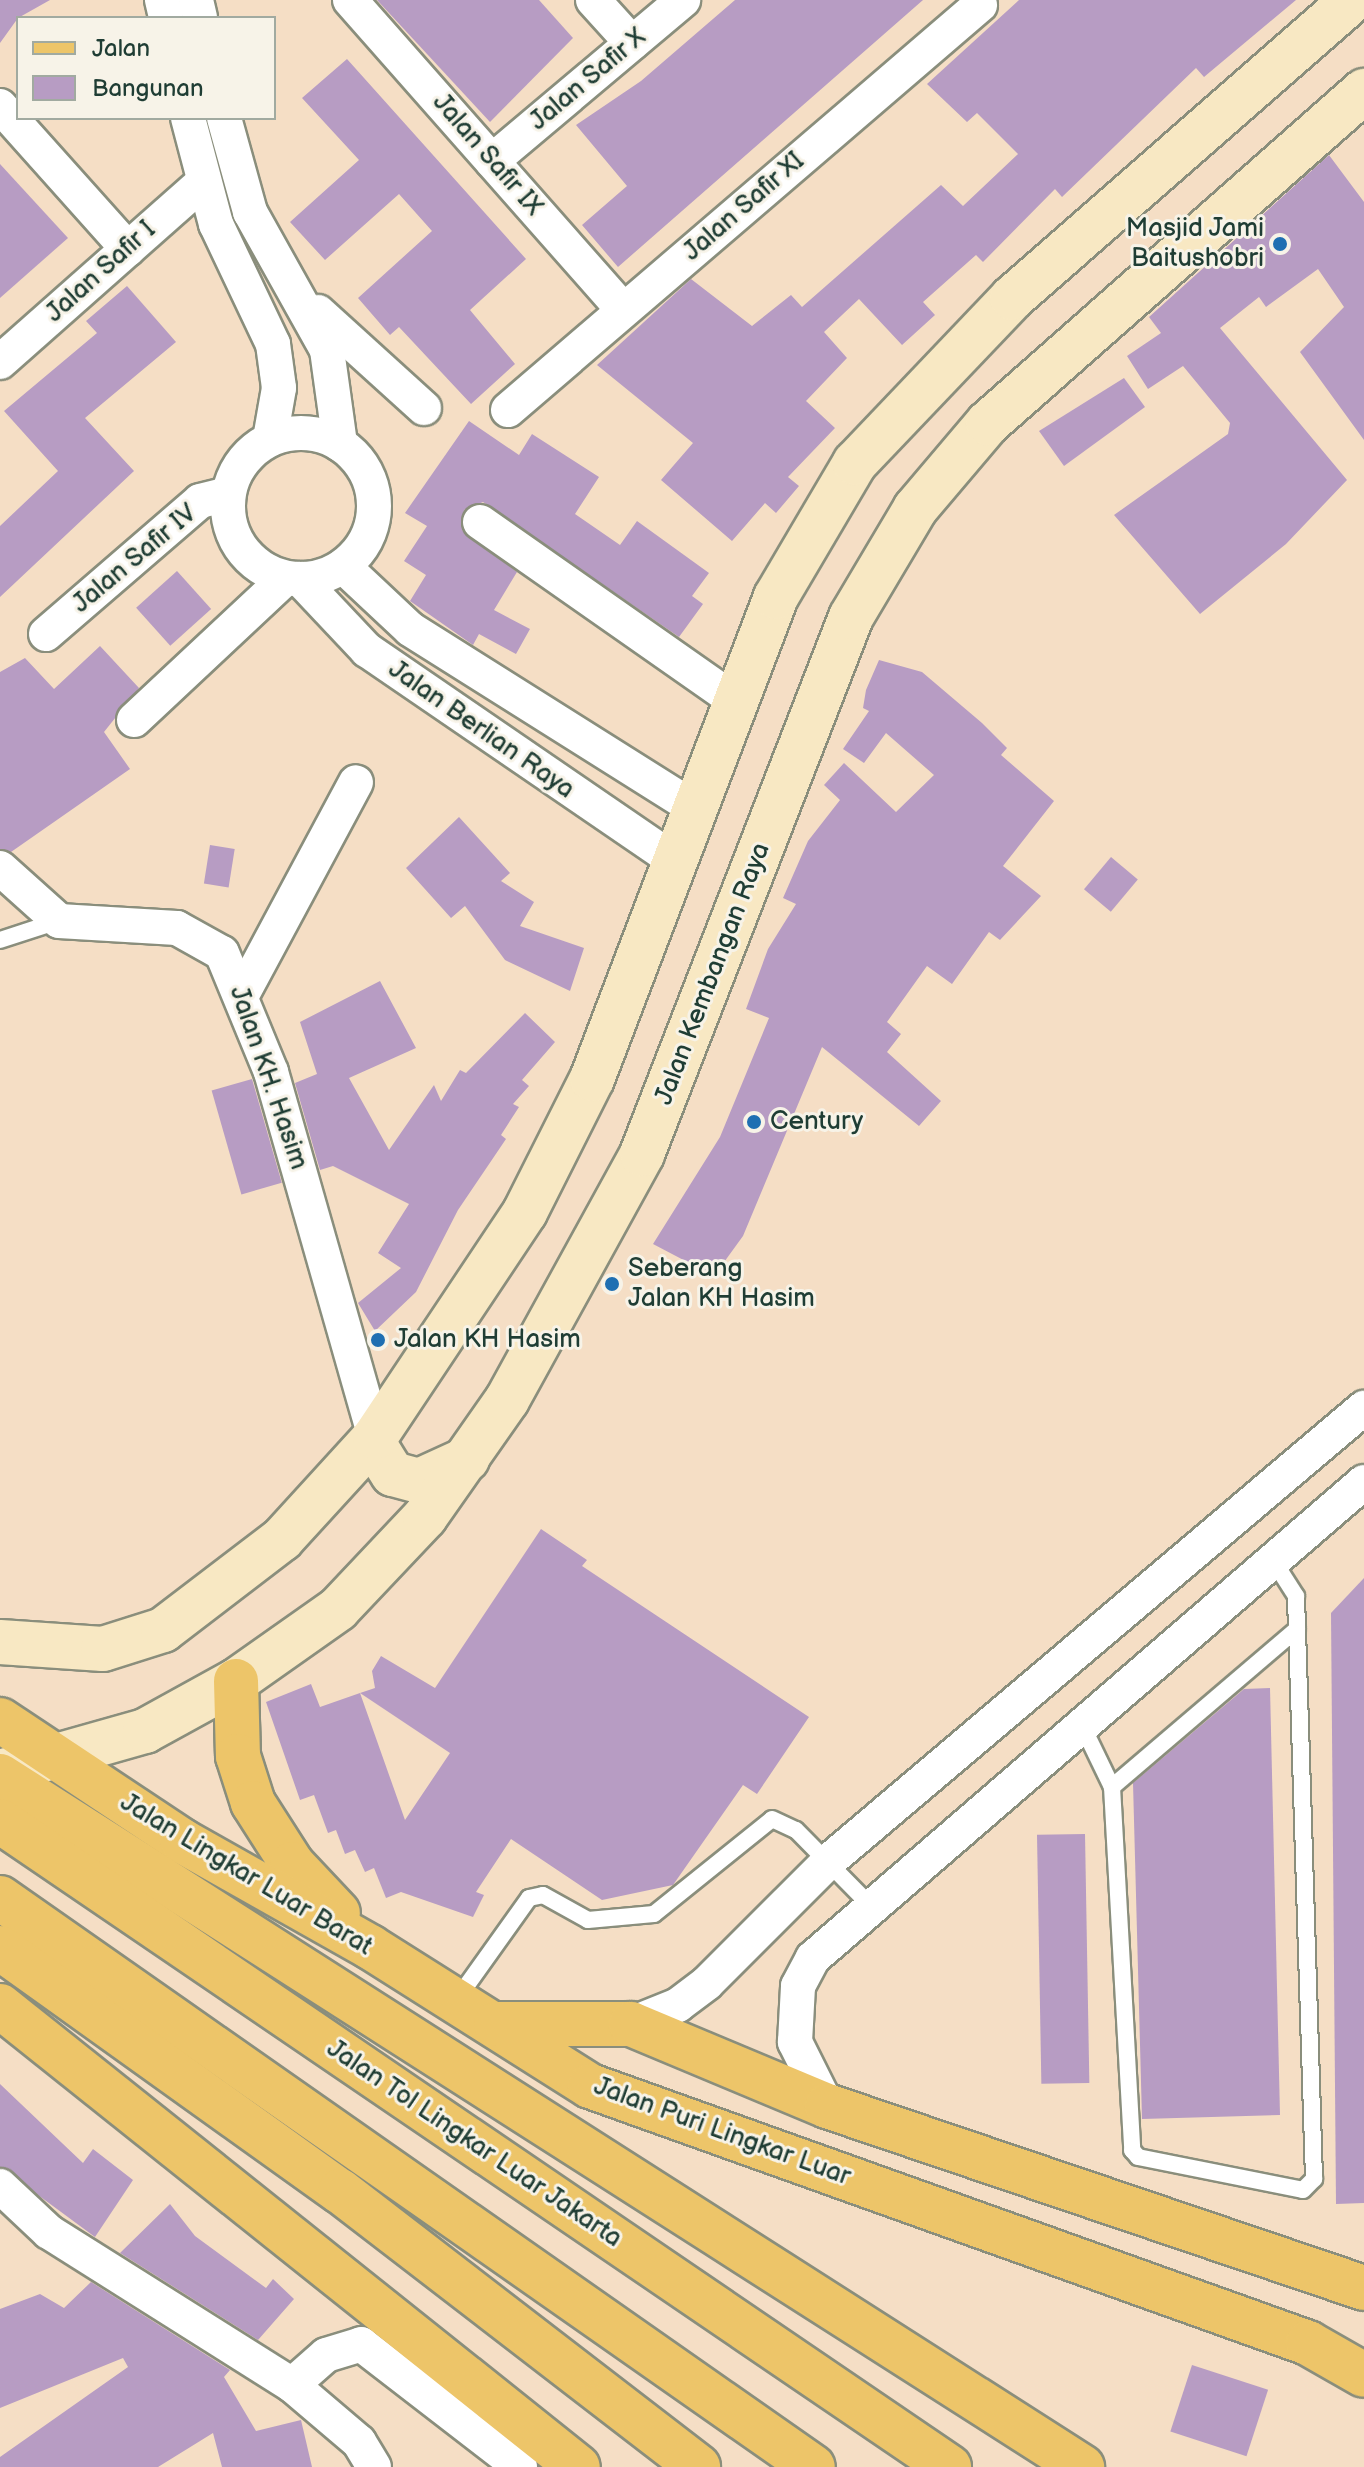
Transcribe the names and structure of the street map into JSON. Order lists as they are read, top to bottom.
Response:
{
  "streets": {
    "main road": [
      "Jalan Kembangan Raya",
      "Jalan Lingkar Luar Barat",
      "Jalan Puri Lingkar Luar",
      "Jalan Tol Lingkar Luar Jakarta"
    ],
    "street": [
      "Jalan Safir X",
      "Jalan Safir IX",
      "Jalan Safir XI",
      "Jalan Safir I",
      "Jalan Safir IV",
      "Jalan Berlian Raya",
      "Jalan KH. Hasim"
    ]
  },
  "crossings": [
    ["Jalan Safir X", "Jalan Safir IX"],
    ["Jalan Safir IX", "Jalan Safir XI"],
    ["Jalan Safir IV", "Jalan Berlian Raya"],
    ["Jalan Kembangan Raya", "Jalan Lingkar Luar Barat"],
    ["Jalan Lingkar Luar Barat", "Jalan Puri Lingkar Luar"]
  ],
  "places": [
    "Masjid Jami Baitushobri",
    "Century",
    "Seberang Jalan KH Hasim",
    "Jalan KH Hasim"
  ],
  "legend": ["Jalan", "Bangunan"]
}
